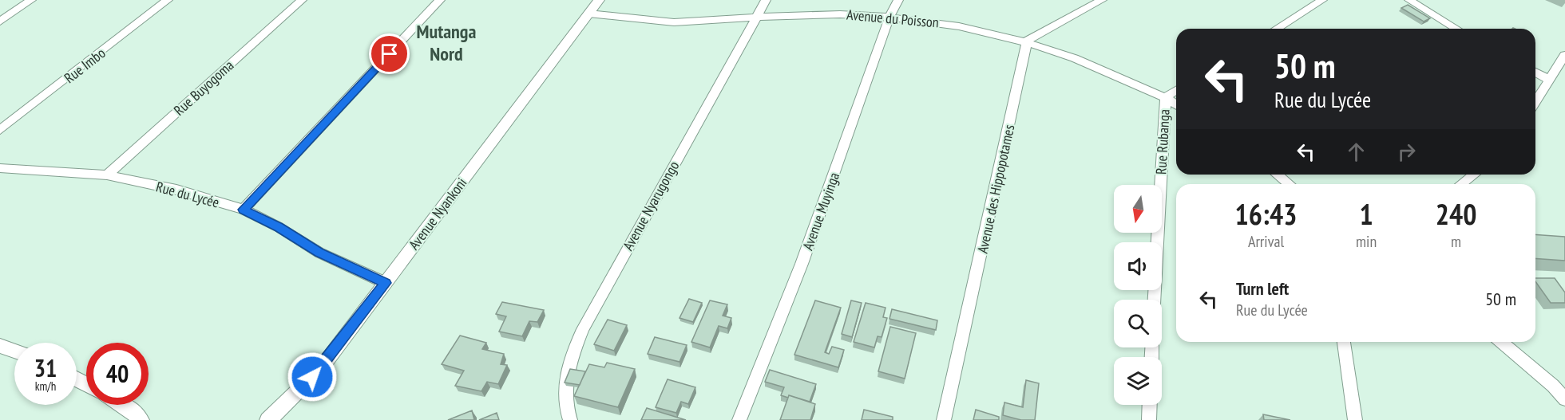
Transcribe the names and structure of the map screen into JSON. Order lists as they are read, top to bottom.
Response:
{
  "streets": {
    "street": [
      "Avenue du Poisson",
      "Rue Imbo",
      "Rue Buyogoma",
      "Rue Rubanga",
      "Avenue des Hippopotames",
      "Rue du Lycée",
      "Avenue Nyarugongo",
      "Avenue Muyinga",
      "Avenue Nyankoni"
    ]
  },
  "crossings": [
    ["Avenue du Poisson", "Rue Rubanga"],
    ["Avenue du Poisson", "Avenue des Hippopotames"],
    ["Avenue du Poisson", "Avenue Nyarugongo"],
    ["Avenue du Poisson", "Avenue Muyinga"],
    ["Avenue du Poisson", "Avenue Nyankoni"],
    ["Rue Buyogoma", "Rue du Lycée"],
    ["Rue du Lycée", "Avenue Nyankoni"]
  ],
  "districts": ["Mutanga Nord"],
  "north": "bottom",
  "page": {
    "turn": ["50 m", "Rue du Lycée"],
    "eta": [
      "16:43",
      "Arrival",
      "1",
      "min",
      "240",
      "m"
    ],
    "list": [
      {
        "name": "Turn left",
        "note": "Rue du Lycée",
        "value": "50 m"
      }
    ],
    "speed": "31 km/h",
    "limit": "40"
  }
}
